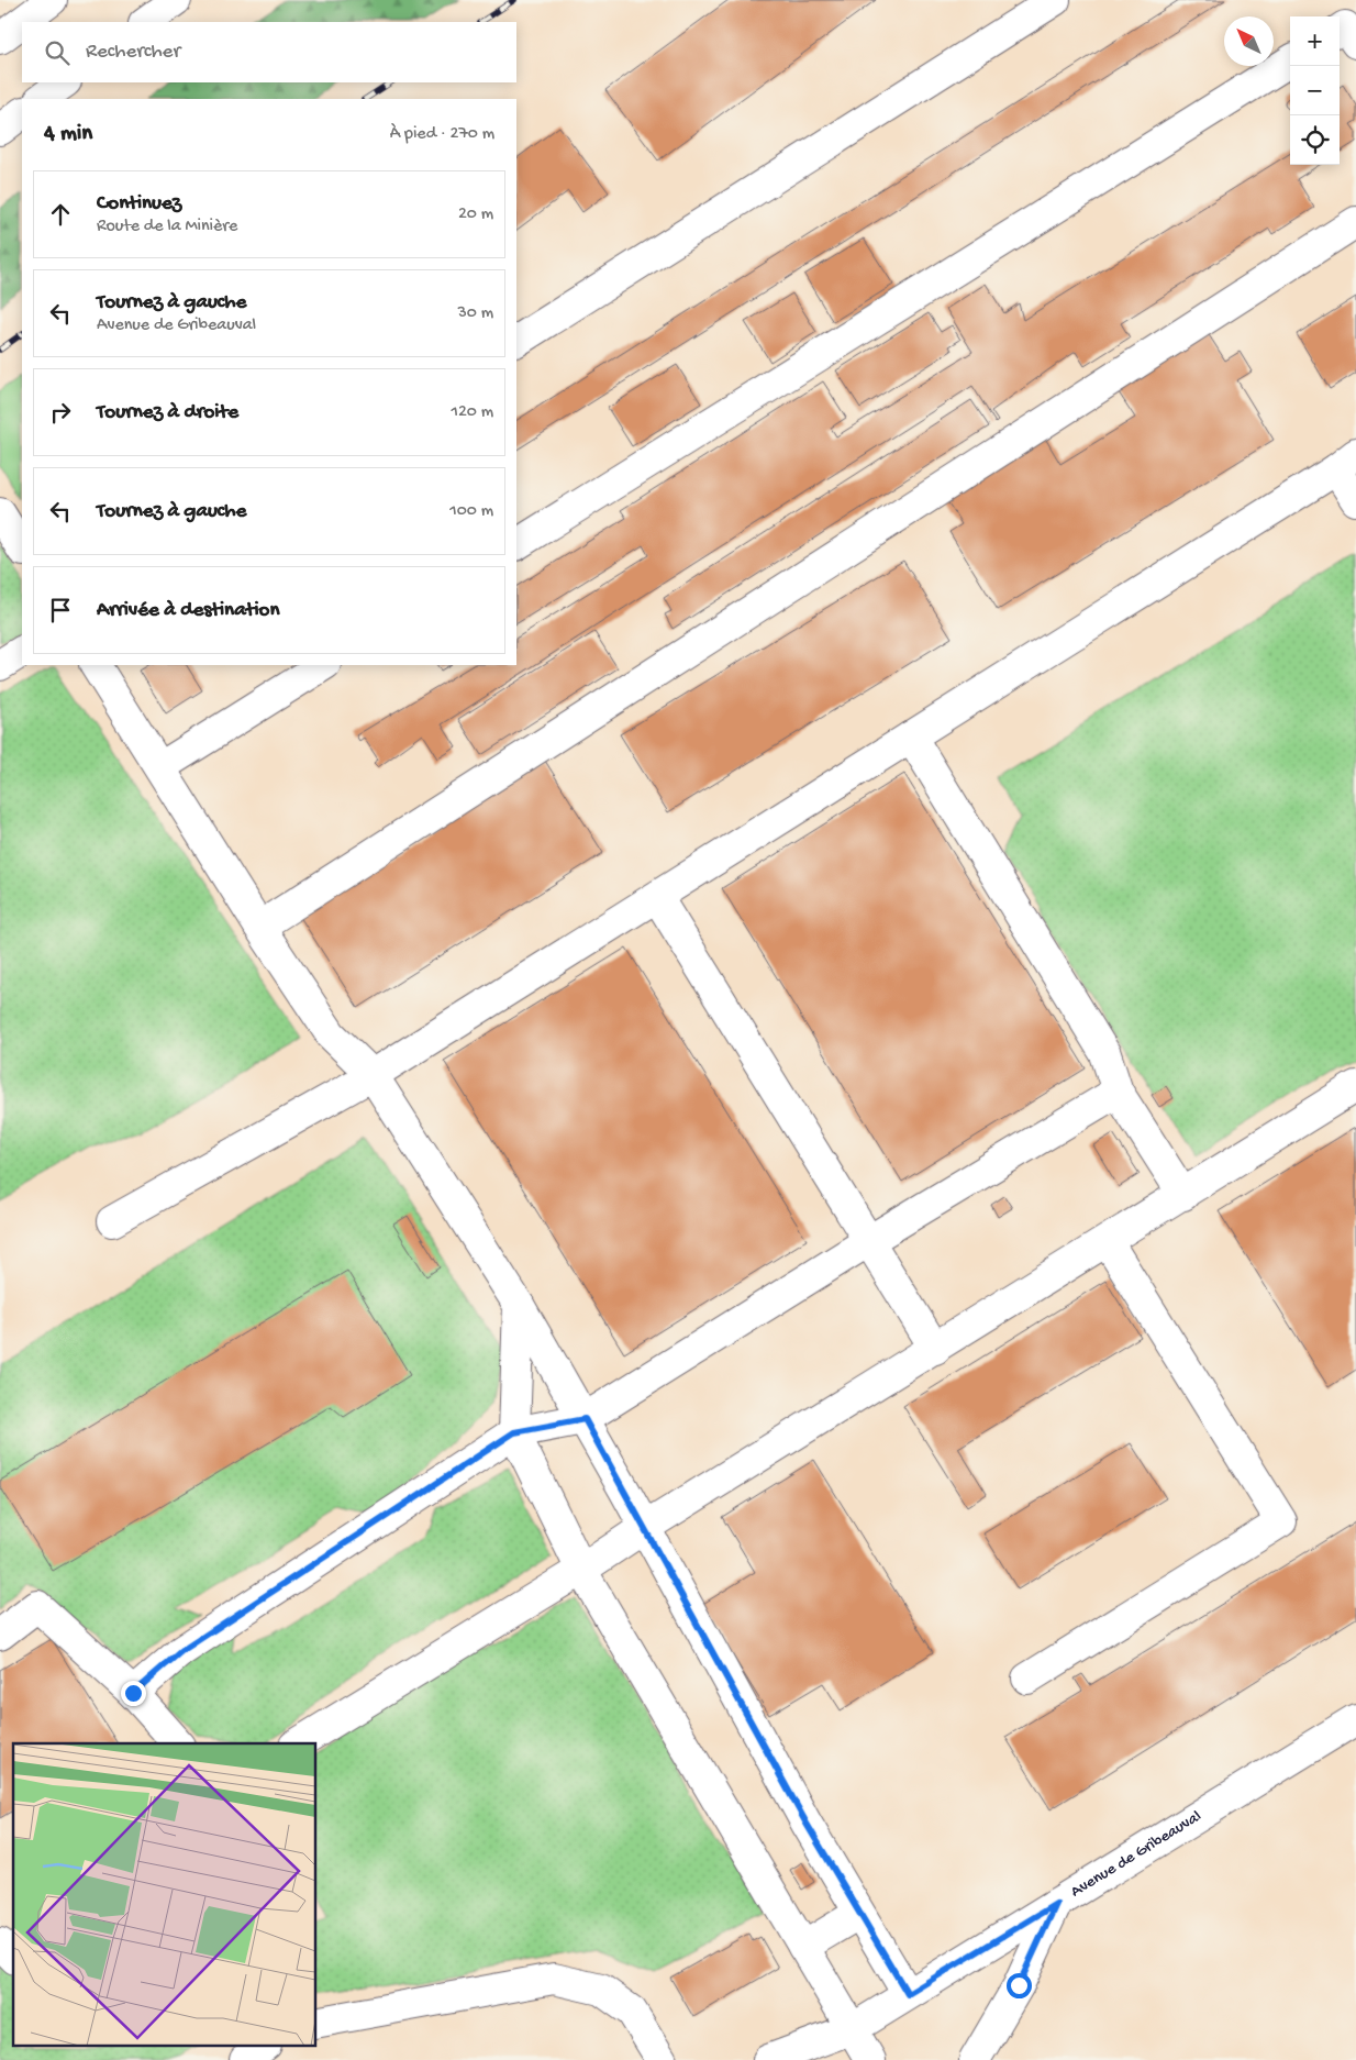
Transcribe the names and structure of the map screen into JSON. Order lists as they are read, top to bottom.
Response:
{
  "streets": {
    "main road": ["Avenue de Gribeauval"]
  },
  "north": "top left",
  "page": {
    "map_buttons": ["+", "−"],
    "search": "Rechercher",
    "heading": ["4 min", "À pied · 270 m"],
    "list": [
      ["Continuez", "Route de la Minière", "20 m"],
      ["Tournez à gauche", "Avenue de Gribeauval", "30 m"],
      ["Tournez à droite", "120 m"],
      ["Tournez à gauche", "100 m"],
      "Arrivée à destination"
    ]
  }
}
